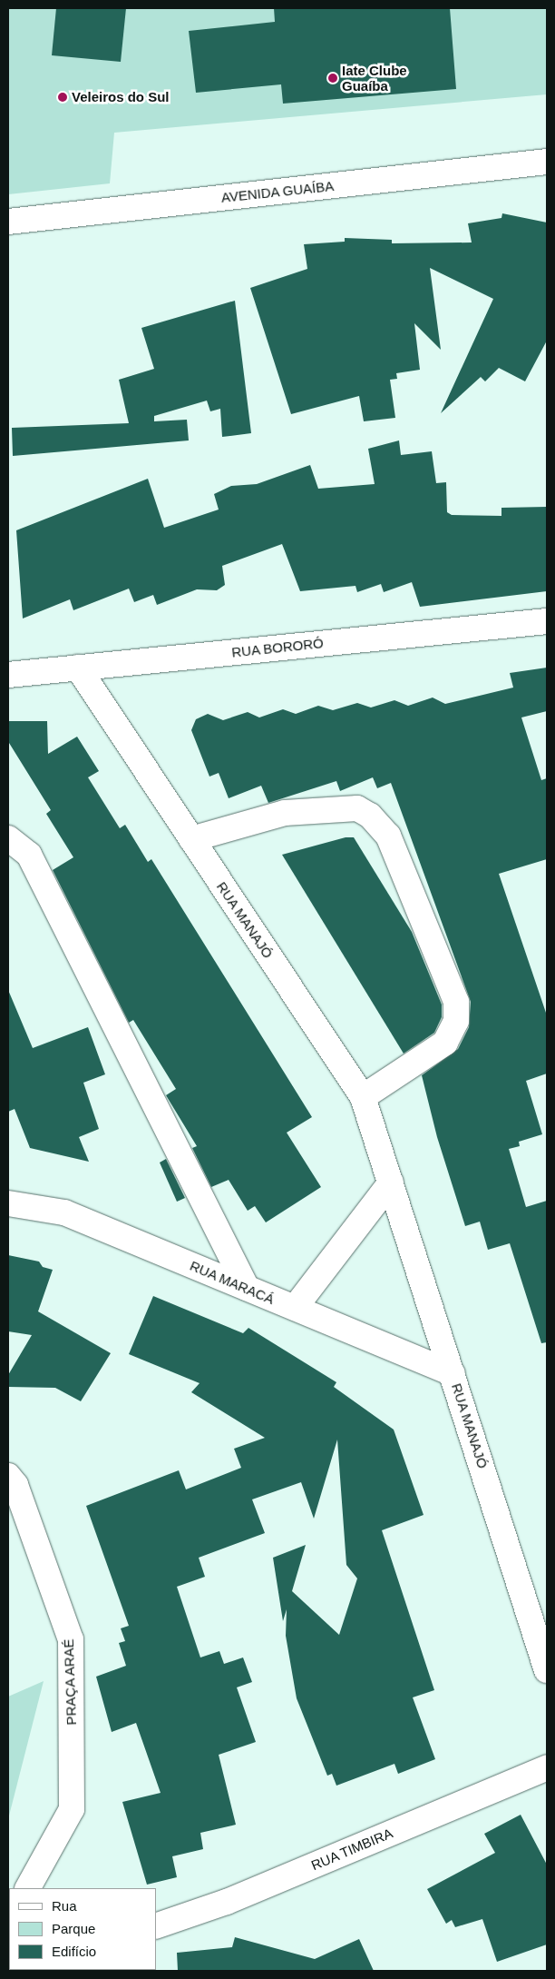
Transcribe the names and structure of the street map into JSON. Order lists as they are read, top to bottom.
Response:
{
  "streets": {
    "street": [
      "AVENIDA GUAÍBA",
      "RUA BORORÓ",
      "RUA MANAJÓ",
      "RUA MARACÁ",
      "PRAÇA ARAÉ",
      "RUA TIMBIRA"
    ]
  },
  "crossings": [
    ["RUA BORORÓ", "RUA MANAJÓ"],
    ["RUA MANAJÓ", "RUA MARACÁ"]
  ],
  "places": ["Iate Clube Guaíba", "Veleiros do Sul"],
  "legend": ["Rua", "Parque", "Edifício"]
}
